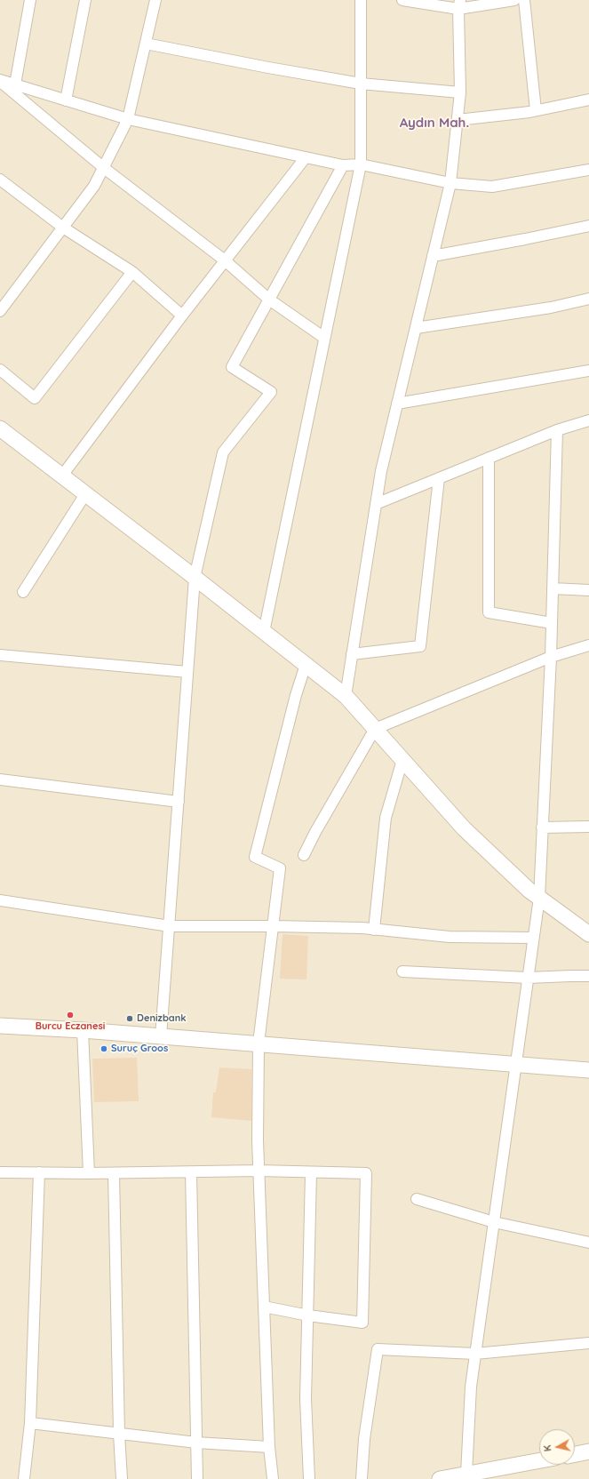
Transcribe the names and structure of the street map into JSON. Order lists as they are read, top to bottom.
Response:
{
  "districts": ["Aydın Mah."],
  "places": ["Burcu Eczanesi", "Denizbank", "Suruç Groos"],
  "north": "left"
}
